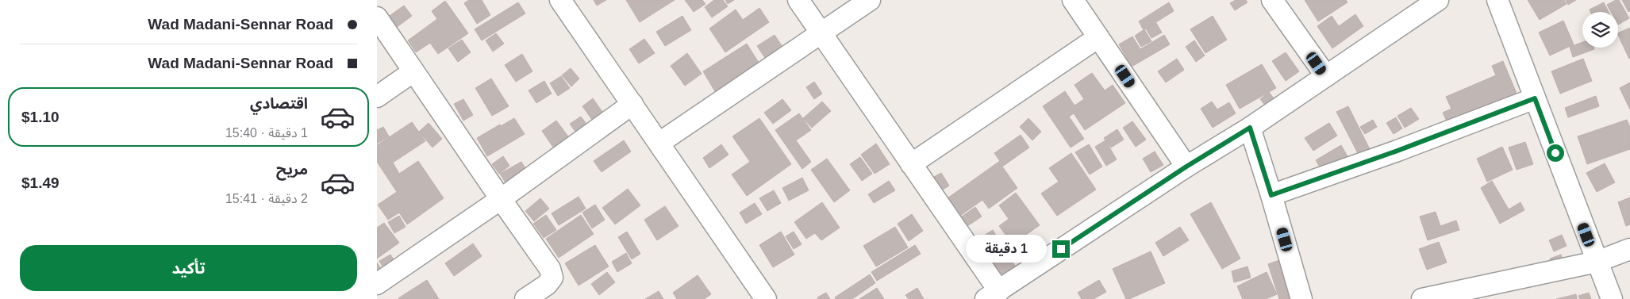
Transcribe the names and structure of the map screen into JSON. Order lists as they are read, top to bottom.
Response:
{
  "page": {
    "banner": ["Wad Madani-Sennar Road", "Wad Madani-Sennar Road"],
    "list": [
      {
        "name": "اقتصادي",
        "note": "1 دقيقة · 15:40",
        "value": "$1.10"
      },
      {
        "name": "مريح",
        "note": "2 دقيقة · 15:41",
        "value": "$1.49"
      }
    ],
    "bubble": "1 دقيقة",
    "buttons": "تأكيد"
  }
}
